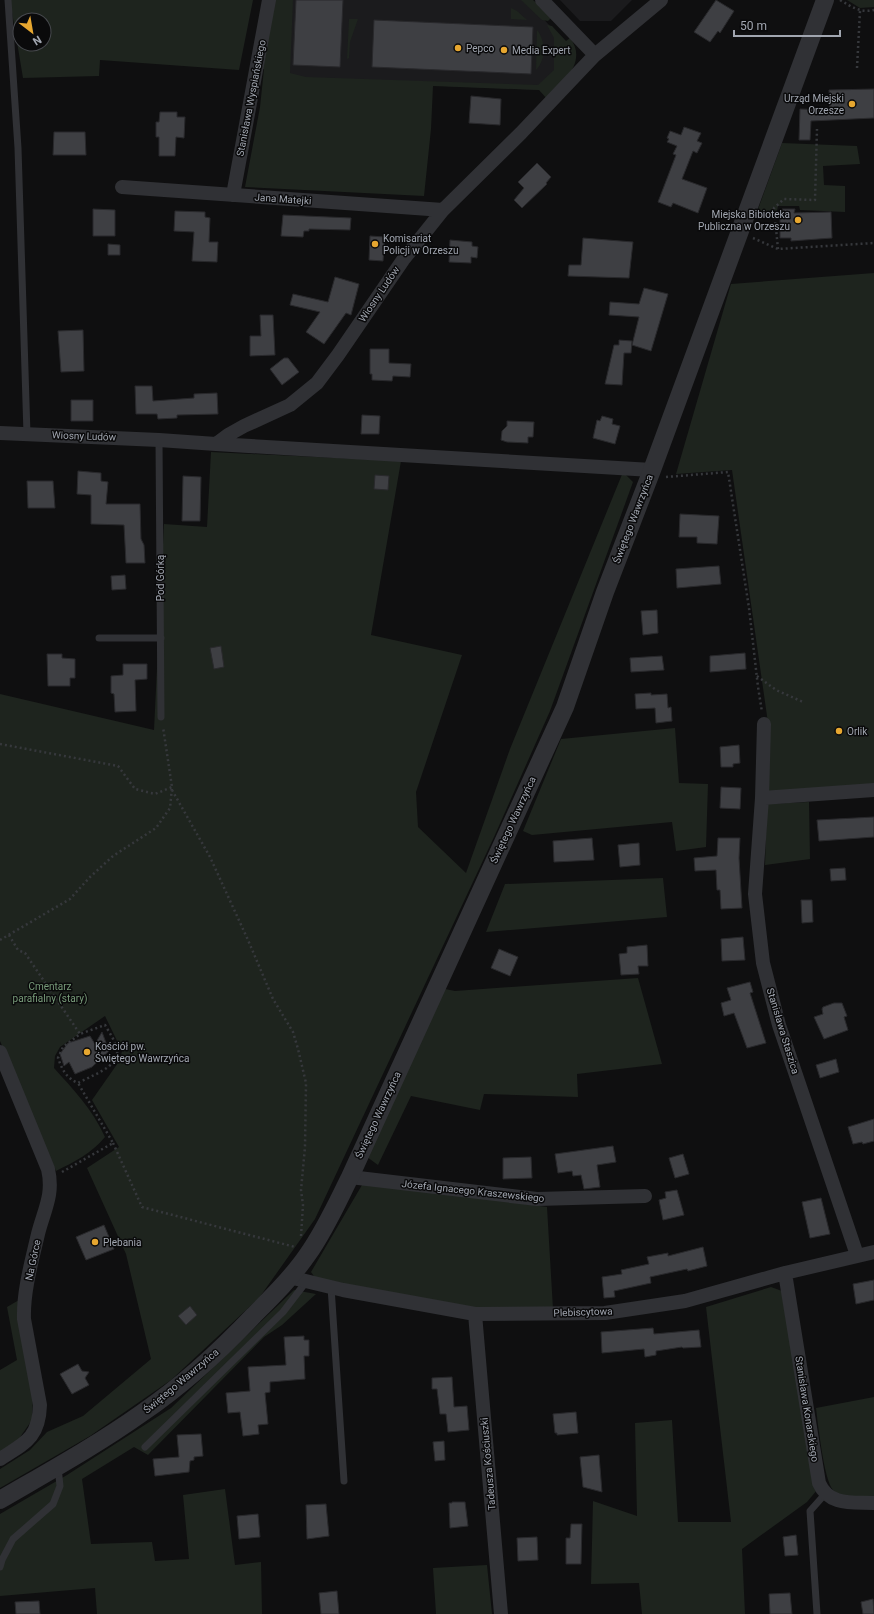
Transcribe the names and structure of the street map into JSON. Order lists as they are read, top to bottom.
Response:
{
  "streets": {
    "street": [
      "Stanisława Wyspiańskiego",
      "Jana Matejki",
      "Wiosny Ludów",
      "Świętego Wawrzyńca",
      "Stanisława Staszica",
      "Józefa Ignacego Kraszewskiego",
      "Na Górce",
      "Plebiscytowa",
      "Stanisława Konarskiego",
      "Tadeusza Kościuszki"
    ],
    "lane": ["Pod Górką"]
  },
  "crossings": [
    ["Stanisława Wyspiańskiego", "Jana Matejki"],
    ["Jana Matejki", "Wiosny Ludów"],
    ["Wiosny Ludów", "Świętego Wawrzyńca"],
    ["Wiosny Ludów", "Pod Górką"],
    ["Świętego Wawrzyńca", "Józefa Ignacego Kraszewskiego"],
    ["Świętego Wawrzyńca", "Plebiscytowa"],
    ["Stanisława Staszica", "Plebiscytowa"],
    ["Plebiscytowa", "Stanisława Konarskiego"],
    ["Plebiscytowa", "Tadeusza Kościuszki"]
  ],
  "parks": ["Cmentarz parafialny (stary)"],
  "places": [
    "Pepco",
    "Media Expert",
    "Urząd Miejski Orzesze",
    "Miejska Bibioteka Publiczna w Orzeszu",
    "Komisariat Policji w Orzeszu",
    "Orlik",
    "Kościół pw. Świętego Wawrzyńca",
    "Plebania"
  ],
  "scale_bar": "50 m",
  "north": "bottom right"
}
